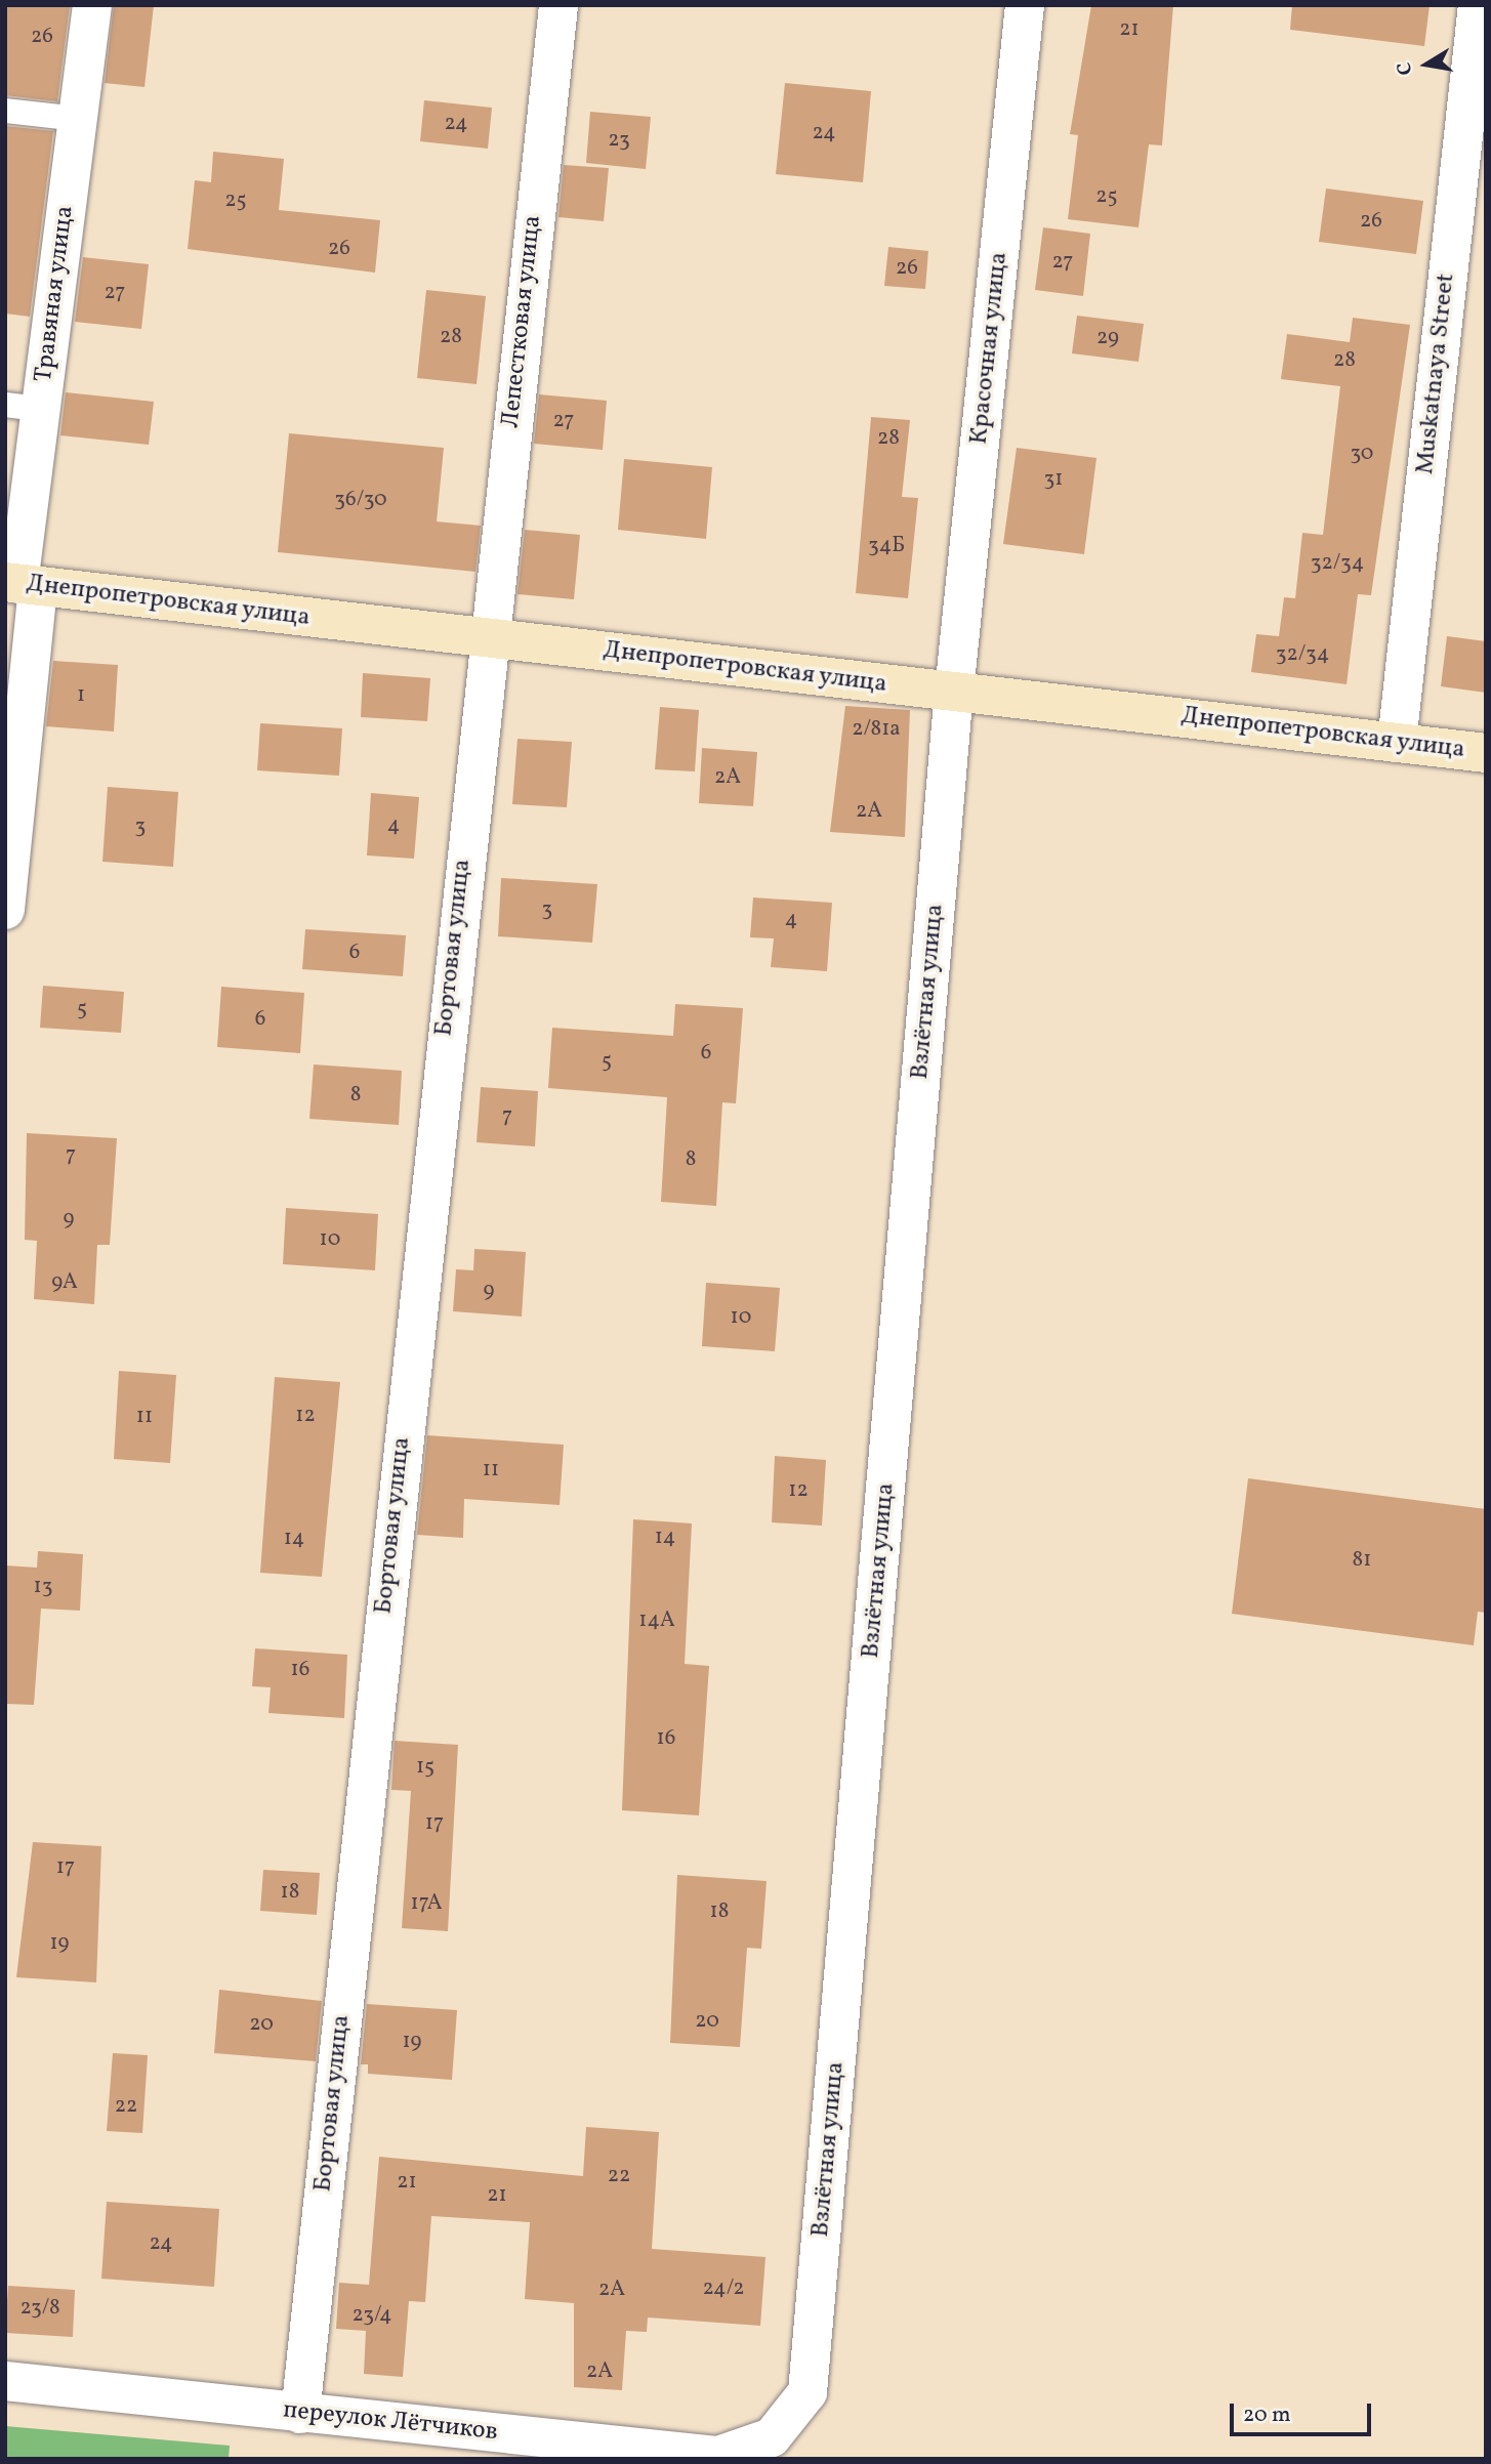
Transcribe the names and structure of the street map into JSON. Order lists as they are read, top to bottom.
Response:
{
  "streets": {
    "street": [
      "Травяная улица",
      "Лепестковая улица",
      "Красочная улица",
      "Muskatnaya Street",
      "Днепропетровская улица",
      "Бортовая улица",
      "Взлётная улица",
      "переулок Лётчиков"
    ]
  },
  "crossings": [
    ["Травяная улица", "Днепропетровская улица"],
    ["Лепестковая улица", "Днепропетровская улица"],
    ["Лепестковая улица", "Бортовая улица"],
    ["Красочная улица", "Днепропетровская улица"],
    ["Красочная улица", "Взлётная улица"],
    ["Muskatnaya Street", "Днепропетровская улица"],
    ["Днепропетровская улица", "Бортовая улица"],
    ["Днепропетровская улица", "Взлётная улица"],
    ["Бортовая улица", "переулок Лётчиков"],
    ["Взлётная улица", "переулок Лётчиков"]
  ],
  "house_numbers": [
    "21",
    "26",
    "24",
    "24",
    "23",
    "25",
    "25",
    "26",
    "26",
    "27",
    "26",
    "27",
    "28",
    "29",
    "28",
    "27",
    "28",
    "30",
    "31",
    "36/30",
    "34Б",
    "32/34",
    "32/34",
    "1",
    "2/81а",
    "2А",
    "2А",
    "4",
    "3",
    "3",
    "4",
    "6",
    "5",
    "6",
    "6",
    "5",
    "8",
    "7",
    "7",
    "8",
    "9",
    "10",
    "9А",
    "9",
    "10",
    "12",
    "11",
    "11",
    "12",
    "14",
    "14",
    "81",
    "13",
    "14А",
    "16",
    "16",
    "15",
    "17",
    "17",
    "18",
    "17А",
    "18",
    "19",
    "20",
    "20",
    "19",
    "22",
    "22",
    "21",
    "21",
    "24",
    "24/2",
    "2А",
    "23/8",
    "23/4",
    "2А"
  ],
  "scale_bar": "20 m",
  "north": "left"
}
